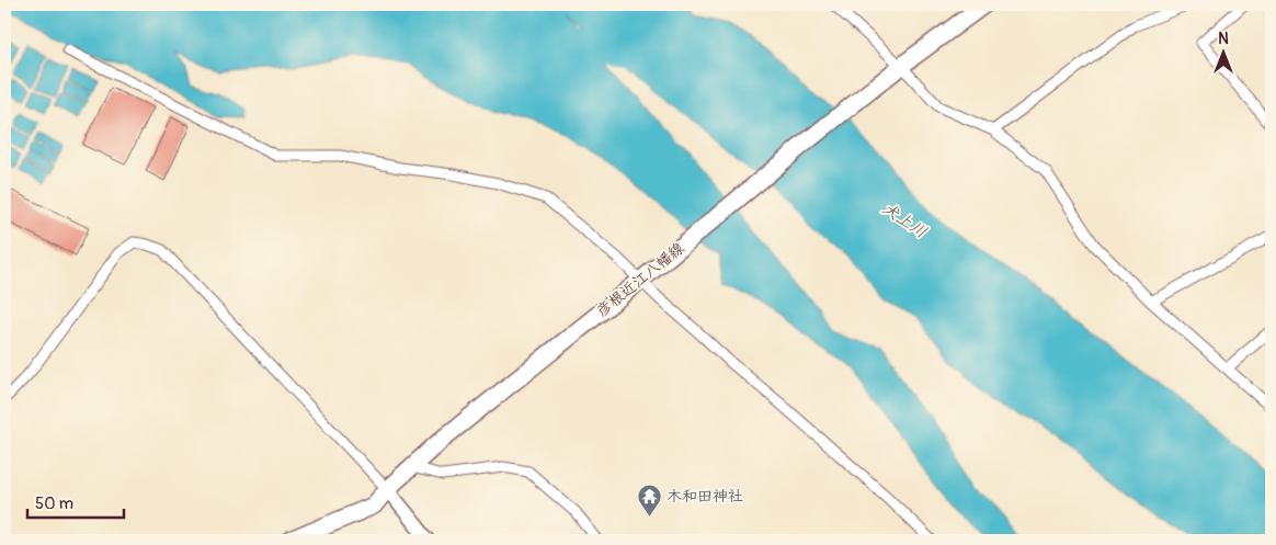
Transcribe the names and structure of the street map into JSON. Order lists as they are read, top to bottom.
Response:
{
  "streets": {
    "main road": ["彦根近江八幡線"]
  },
  "water": ["犬上川"],
  "places": {
    "temple": ["木和田神社"]
  },
  "scale_bar": "50 m",
  "north": "top"
}
